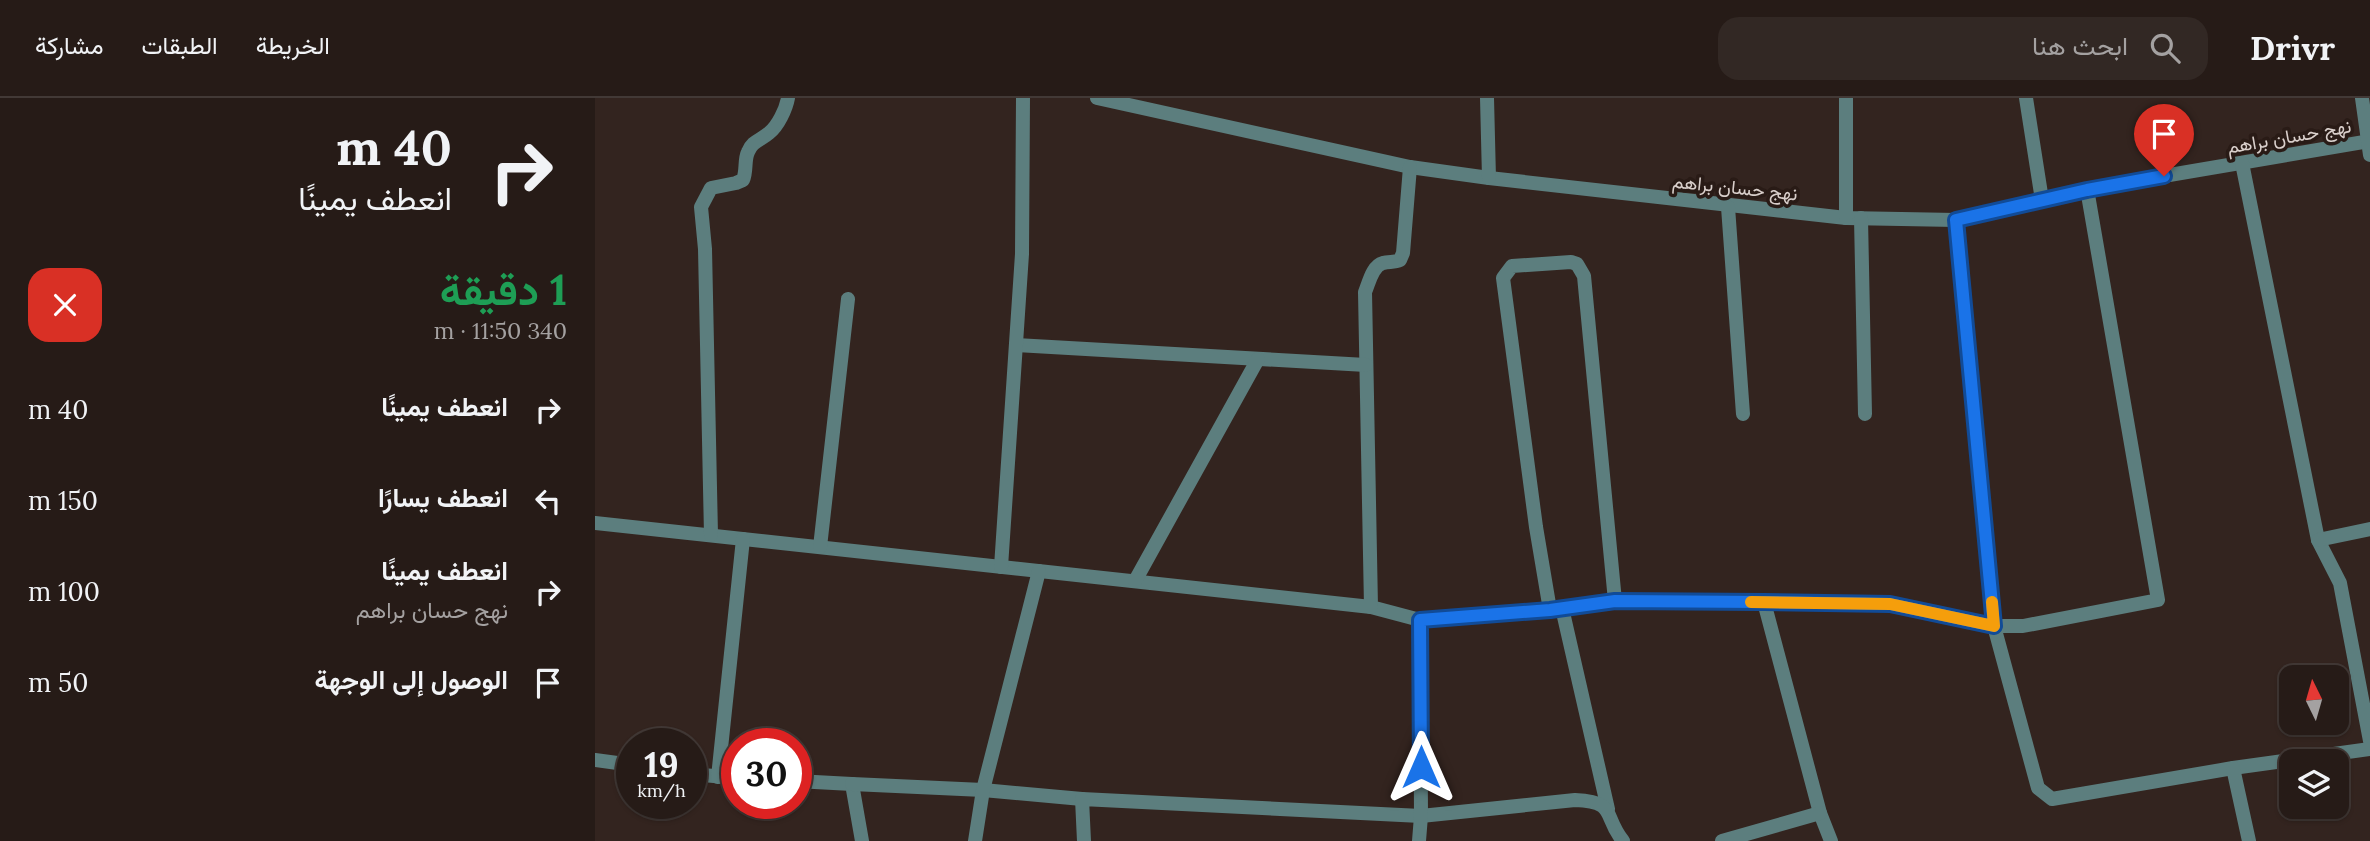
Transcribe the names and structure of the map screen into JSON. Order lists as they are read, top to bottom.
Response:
{
  "streets": {
    "street": ["نهج حسان براهم"]
  },
  "north": "top",
  "page": {
    "header": "Drivr",
    "search": "ابحث هنا",
    "nav": ["الخريطة", "الطبقات", "مشاركة"],
    "turn": ["40 m", "انعطف يمينًا"],
    "heading": ["1 دقيقة", "340 m · 11:50"],
    "list": [
      {
        "name": "انعطف يمينًا",
        "value": "40 m"
      },
      {
        "name": "انعطف يسارًا",
        "value": "150 m"
      },
      {
        "name": "انعطف يمينًا",
        "note": "نهج حسان براهم",
        "value": "100 m"
      },
      {
        "name": "الوصول إلى الوجهة",
        "value": "50 m"
      }
    ],
    "speed": "19 km/h",
    "limit": "30"
  }
}
